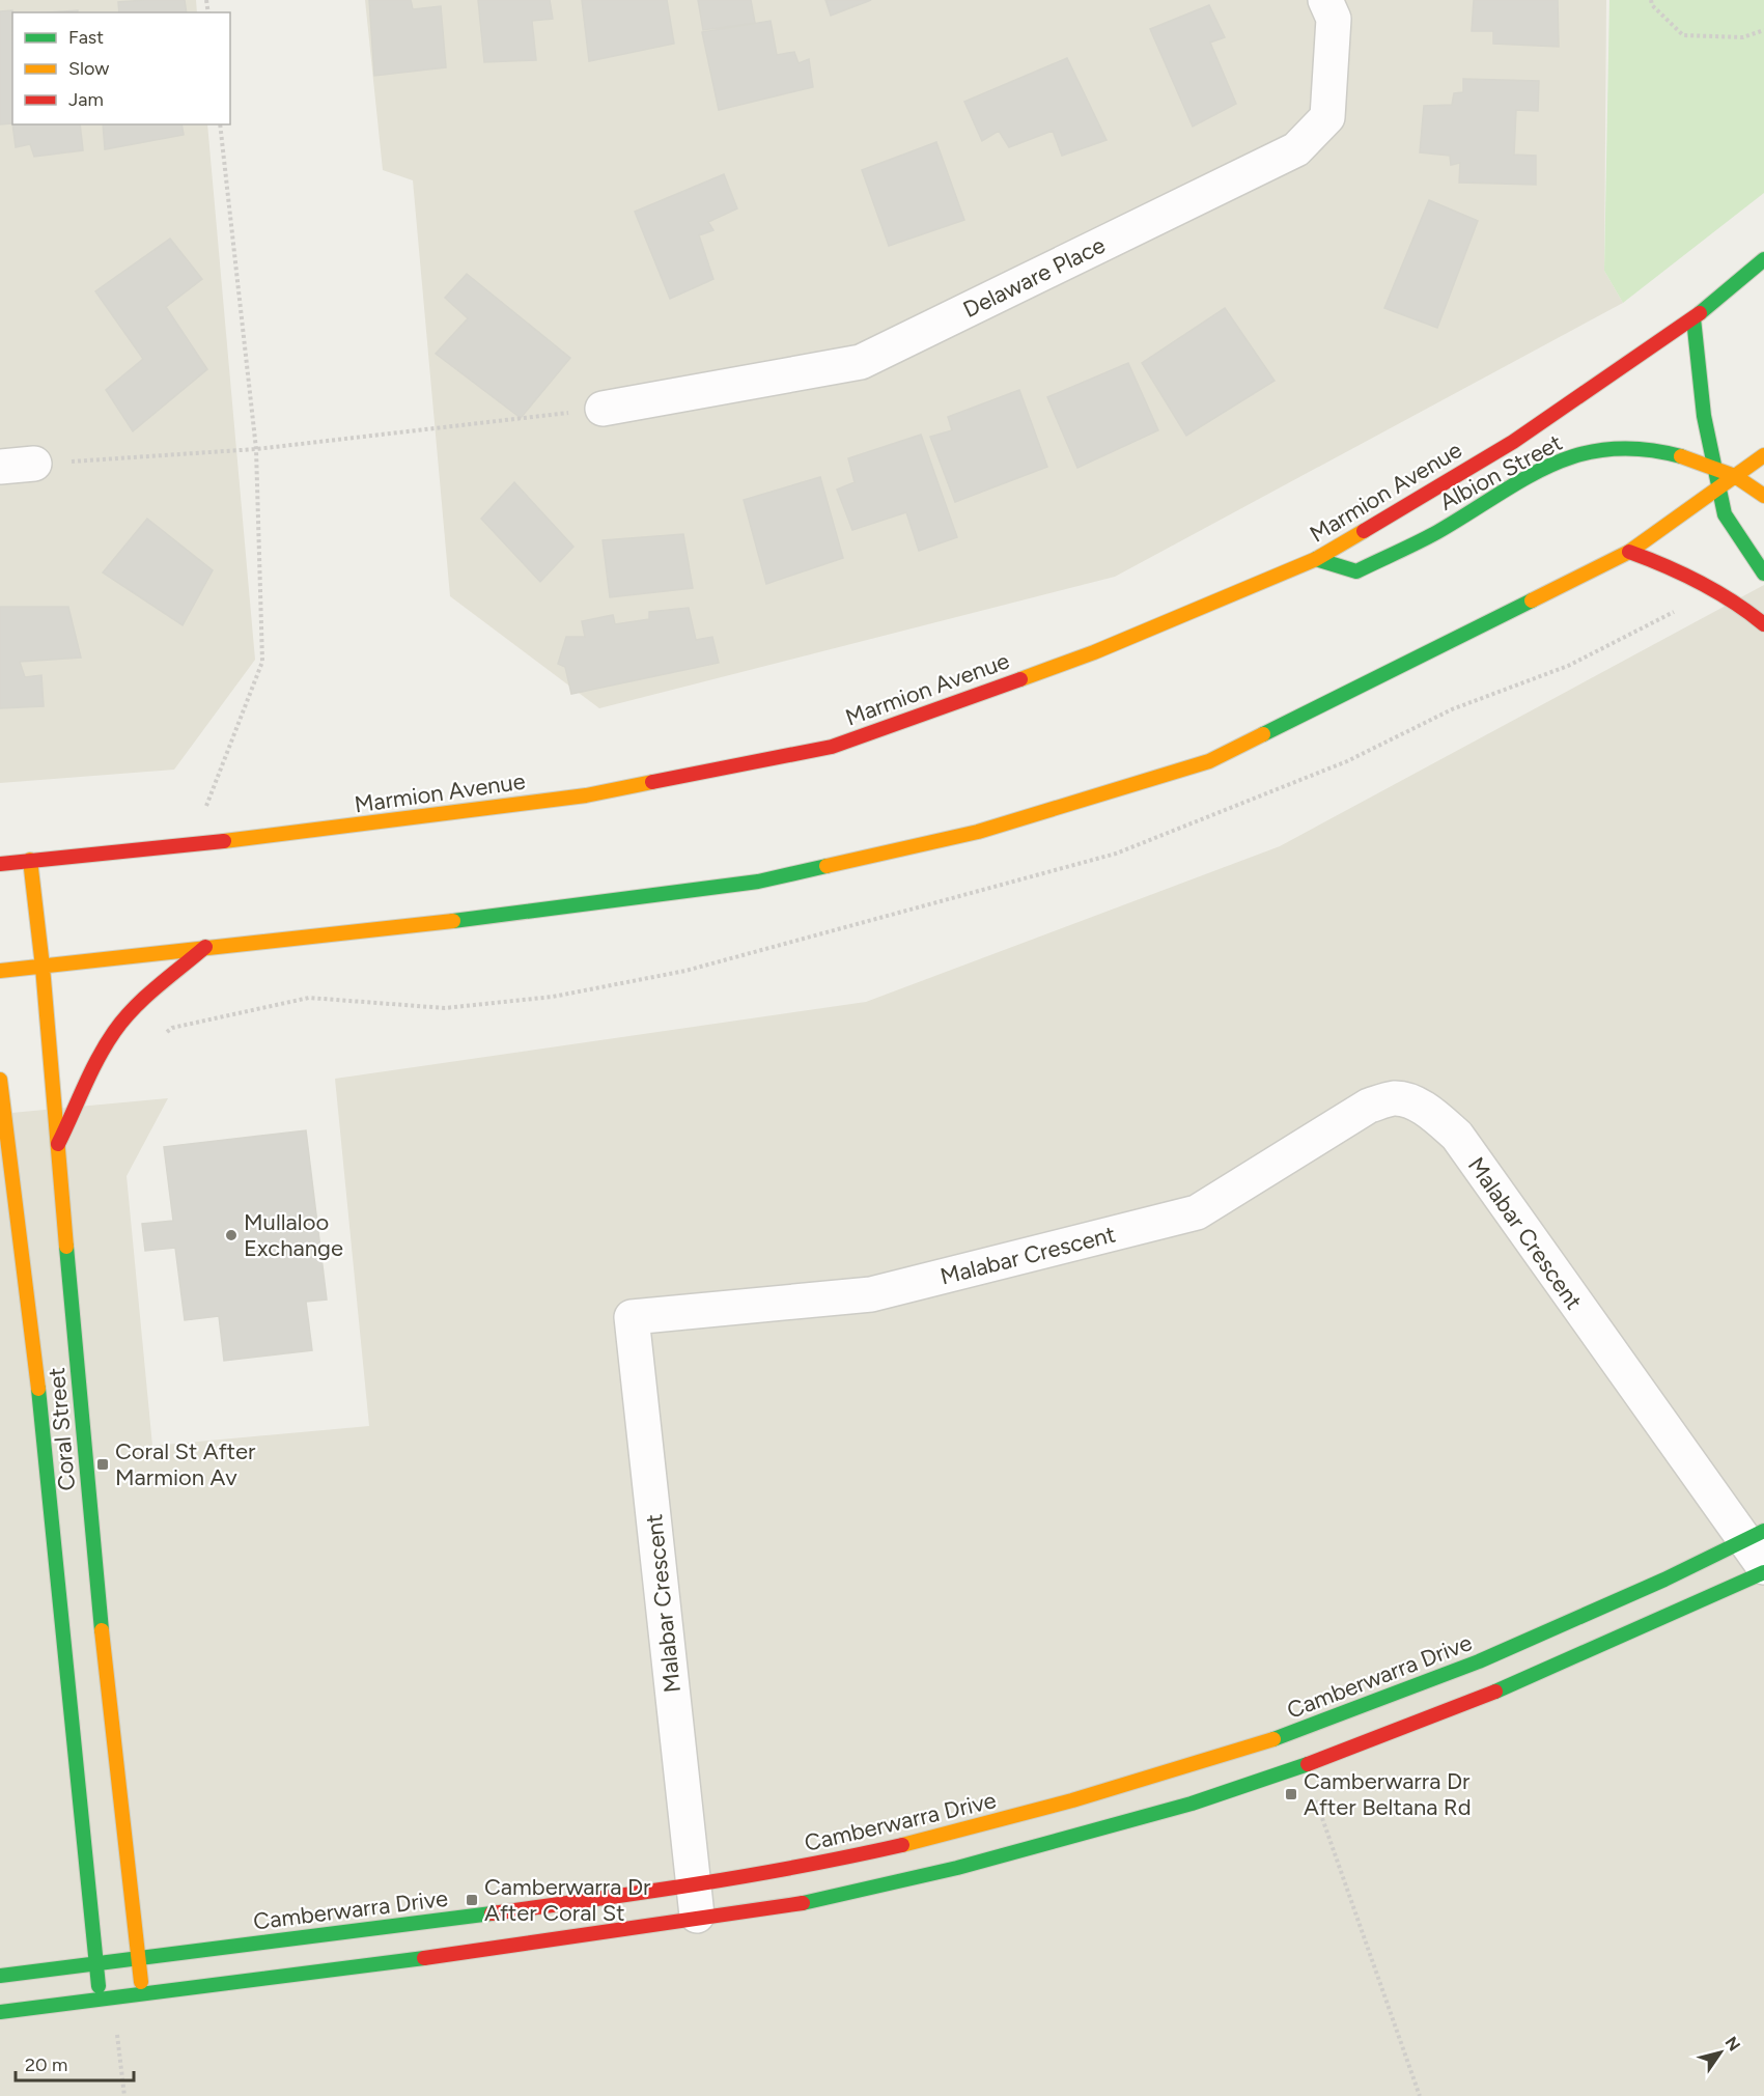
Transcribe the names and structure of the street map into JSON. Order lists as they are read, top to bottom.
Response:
{
  "streets": {
    "main road": [
      "Albion Street",
      "Marmion Avenue",
      "Coral Street",
      "Camberwarra Drive"
    ],
    "street": ["Delaware Place", "Malabar Crescent"]
  },
  "crossings": [
    ["Albion Street", "Marmion Avenue"],
    ["Marmion Avenue", "Coral Street"],
    ["Malabar Crescent", "Camberwarra Drive"],
    ["Coral Street", "Camberwarra Drive"]
  ],
  "places": {
    "other": ["Mullaloo Exchange"],
    "transit": ["Coral St After Marmion Av", "Camberwarra Dr After Beltana Rd", "Camberwarra Dr After Coral St"]
  },
  "legend": ["Fast", "Slow", "Jam"],
  "scale_bar": "20 m",
  "north": "top right"
}
